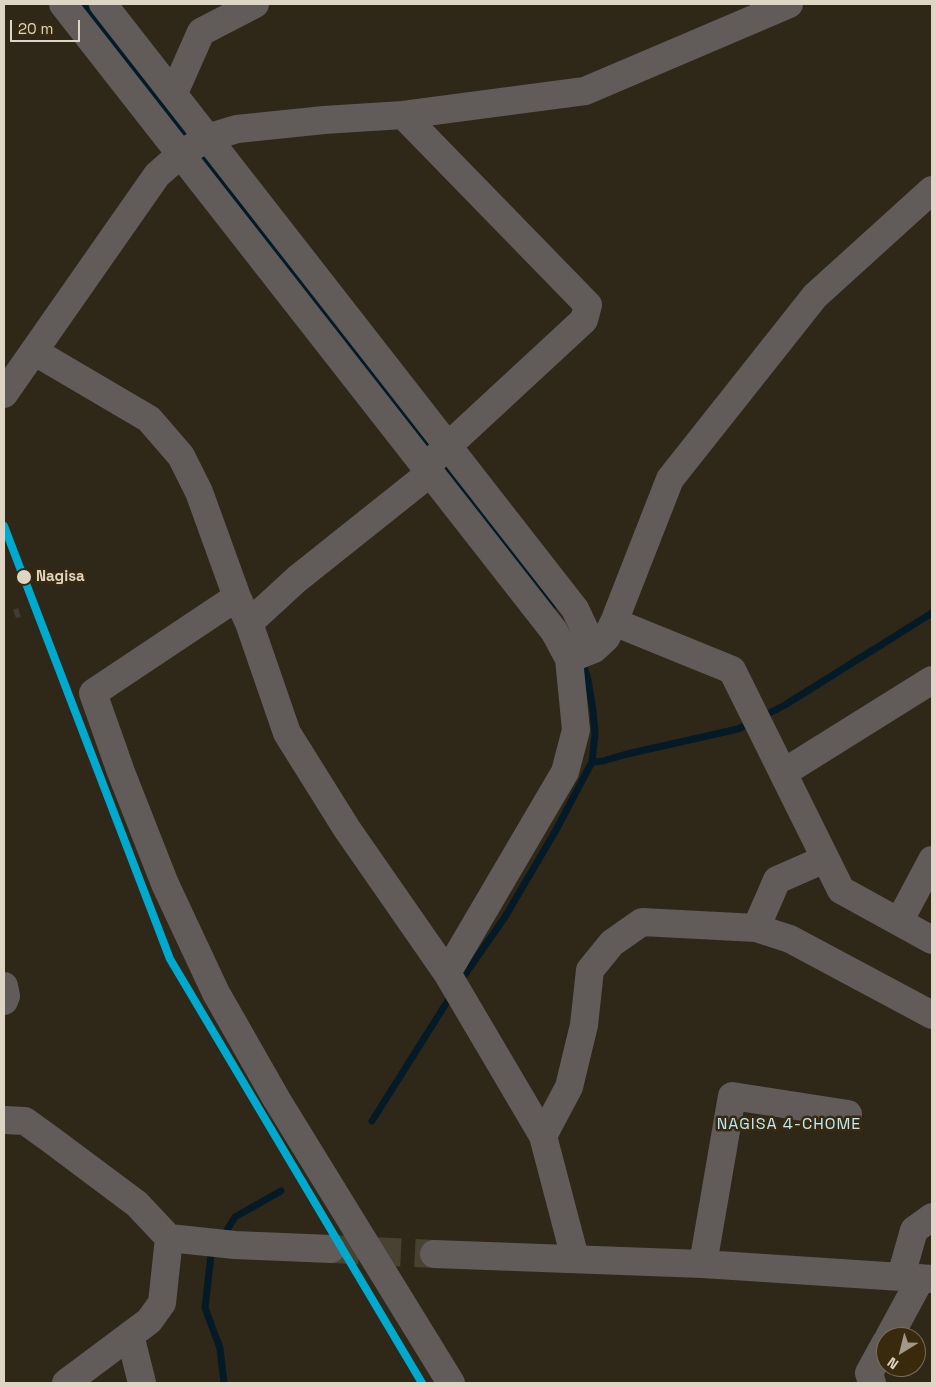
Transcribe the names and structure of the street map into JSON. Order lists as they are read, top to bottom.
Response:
{
  "districts": ["NAGISA 4-CHOME"],
  "places": ["Nagisa"],
  "scale_bar": "20 m",
  "north": "bottom left"
}
